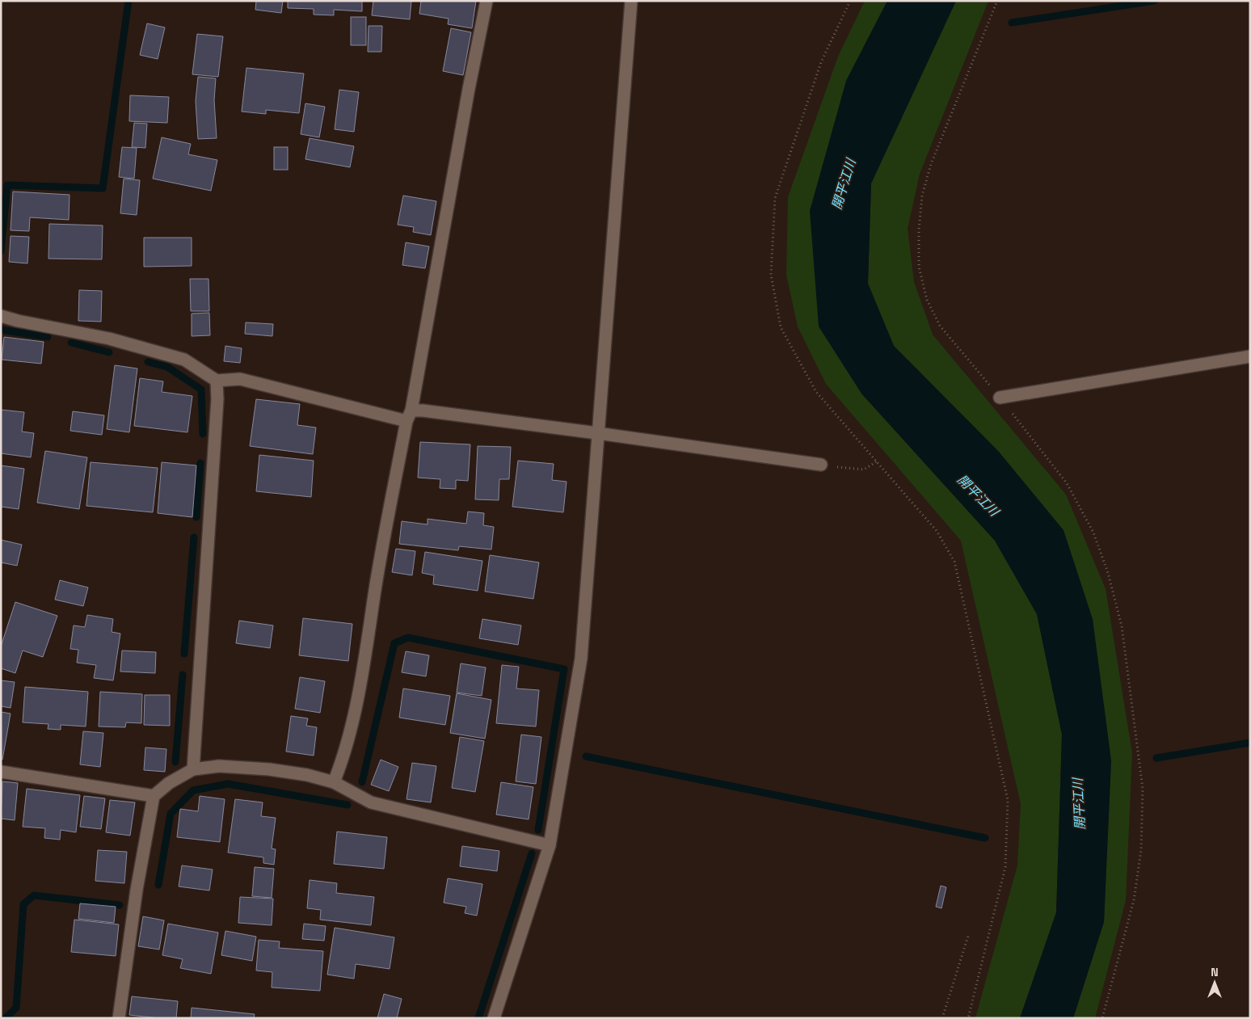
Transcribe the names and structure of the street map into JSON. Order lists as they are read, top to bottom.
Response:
{
  "water": ["開平江川"],
  "north": "top"
}
